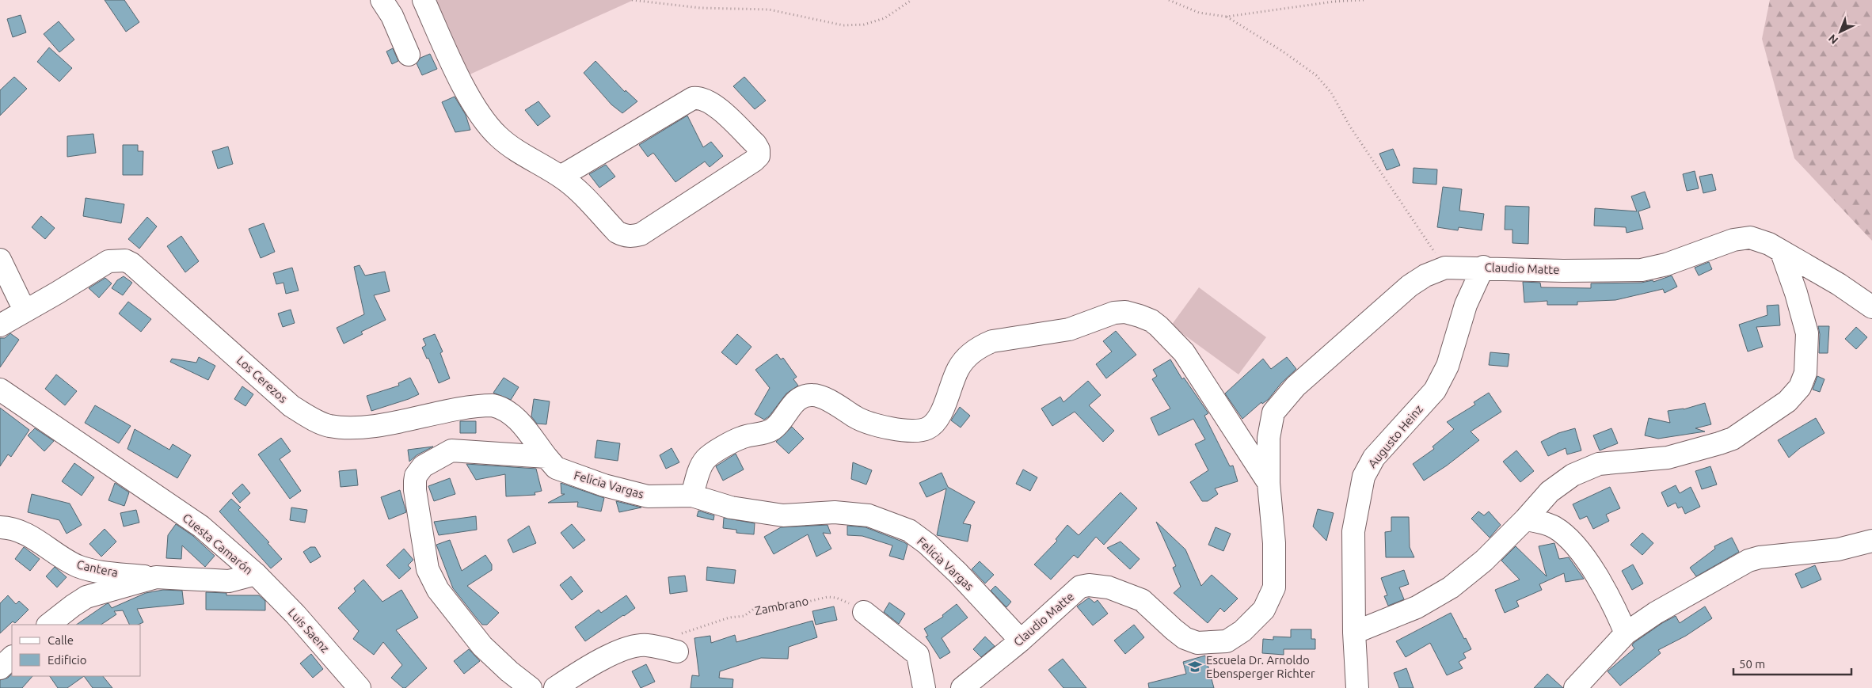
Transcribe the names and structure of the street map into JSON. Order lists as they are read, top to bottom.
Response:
{
  "streets": {
    "street": [
      "Claudio Matte",
      "Los Cerezos",
      "Augusto Heinz",
      "Felicia Vargas",
      "Cuesta Camarón",
      "Cantera",
      "Luis Saenz"
    ],
    "path": ["Zambrano"]
  },
  "crossings": [
    ["Claudio Matte", "Augusto Heinz"],
    ["Claudio Matte", "Felicia Vargas"],
    ["Los Cerezos", "Felicia Vargas"],
    ["Cuesta Camarón", "Cantera"],
    ["Cuesta Camarón", "Luis Saenz"]
  ],
  "places": {
    "school or university": ["Escuela Dr. Arnoldo Ebensperger Richter"]
  },
  "legend": ["Calle", "Edificio"],
  "scale_bar": "50 m",
  "north": "bottom left"
}
